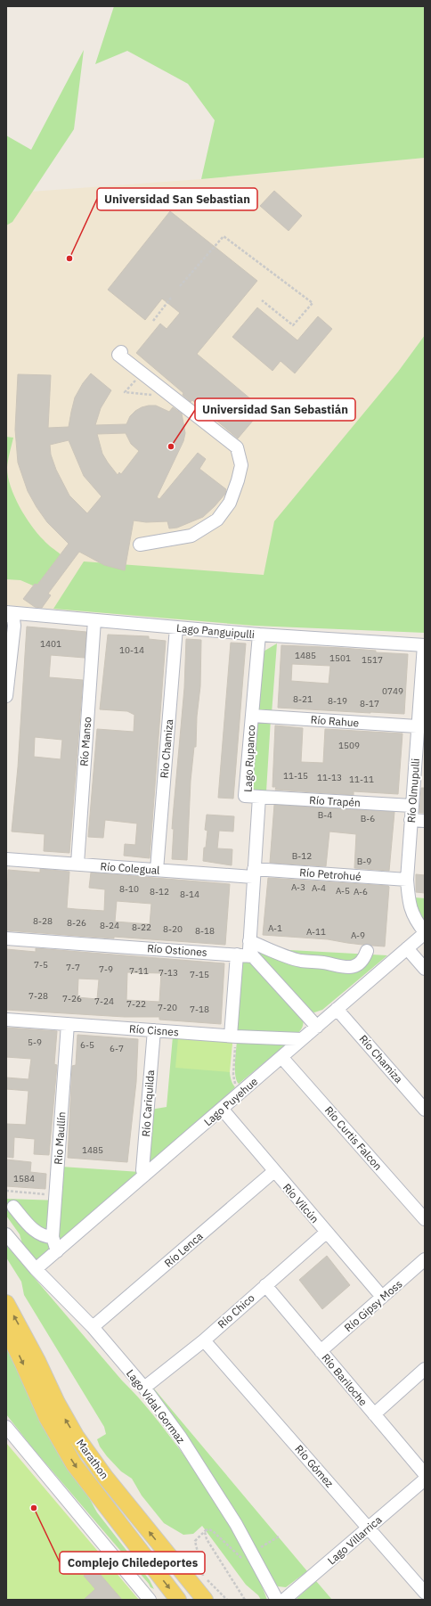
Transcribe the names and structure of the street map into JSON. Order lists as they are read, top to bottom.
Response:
{
  "streets": {
    "main road": ["Marathon"],
    "street": [
      "Lago Panguipulli",
      "Río Rahue",
      "Río Manso",
      "Rio Chamiza",
      "Lago Rupanco",
      "Río Olmupulli",
      "Río Trapén",
      "Río Colegual",
      "Río Petrohué",
      "Río Ostiones",
      "Río Cisnes",
      "Río Chamiza",
      "Lago Puyehue",
      "Río Cariquilda",
      "Rio Maullín",
      "Río Curtis Falcon",
      "Río Vilcún",
      "Río Lenca",
      "Río Gipsy Moss",
      "Río Chico",
      "Río Bariloche",
      "Lago Vidal Gormaz",
      "Río Gómez",
      "Lago Villarrica"
    ]
  },
  "crossings": [
    ["Lago Panguipulli", "Río Manso"],
    ["Lago Panguipulli", "Rio Chamiza"],
    ["Lago Panguipulli", "Lago Rupanco"],
    ["Lago Panguipulli", "Río Olmupulli"],
    ["Río Rahue", "Lago Rupanco"],
    ["Río Rahue", "Río Olmupulli"],
    ["Río Manso", "Río Colegual"],
    ["Rio Chamiza", "Río Colegual"],
    ["Lago Rupanco", "Río Trapén"],
    ["Lago Rupanco", "Río Colegual"],
    ["Lago Rupanco", "Río Petrohué"],
    ["Lago Rupanco", "Río Ostiones"],
    ["Río Olmupulli", "Río Trapén"],
    ["Río Olmupulli", "Río Petrohué"],
    ["Río Olmupulli", "Lago Puyehue"],
    ["Río Colegual", "Río Petrohué"],
    ["Río Cisnes", "Lago Puyehue"],
    ["Río Cisnes", "Río Cariquilda"],
    ["Río Cisnes", "Rio Maullín"],
    ["Río Chamiza", "Lago Puyehue"],
    ["Lago Puyehue", "Río Cariquilda"],
    ["Lago Puyehue", "Rio Maullín"],
    ["Lago Puyehue", "Río Curtis Falcon"],
    ["Lago Puyehue", "Río Vilcún"],
    ["Lago Puyehue", "Lago Vidal Gormaz"],
    ["Río Vilcún", "Río Lenca"],
    ["Río Vilcún", "Río Gipsy Moss"],
    ["Río Vilcún", "Río Chico"],
    ["Río Lenca", "Lago Vidal Gormaz"],
    ["Río Gipsy Moss", "Río Bariloche"],
    ["Río Chico", "Río Bariloche"],
    ["Río Chico", "Lago Vidal Gormaz"],
    ["Río Chico", "Río Gómez"],
    ["Río Gómez", "Lago Villarrica"]
  ],
  "places": ["Universidad San Sebastian", "Universidad San Sebastián", "Complejo Chiledeportes"],
  "house_numbers": [
    "1401",
    "10-14",
    "1485",
    "1501",
    "1517",
    "0749",
    "8-21",
    "8-19",
    "8-17",
    "1509",
    "11-15",
    "11-13",
    "11-11",
    "B-4",
    "B-6",
    "B-12",
    "B-9",
    "A-3",
    "A-4",
    "8-10",
    "A-5",
    "8-12",
    "A-6",
    "8-14",
    "8-28",
    "8-26",
    "8-24",
    "8-22",
    "A-1",
    "8-20",
    "8-18",
    "A-11",
    "A-9",
    "7-5",
    "7-7",
    "7-9",
    "7-11",
    "7-13",
    "7-15",
    "7-28",
    "7-26",
    "7-24",
    "7-22",
    "7-20",
    "7-18",
    "5-9",
    "6-5",
    "6-7",
    "1485",
    "1584"
  ]
}
